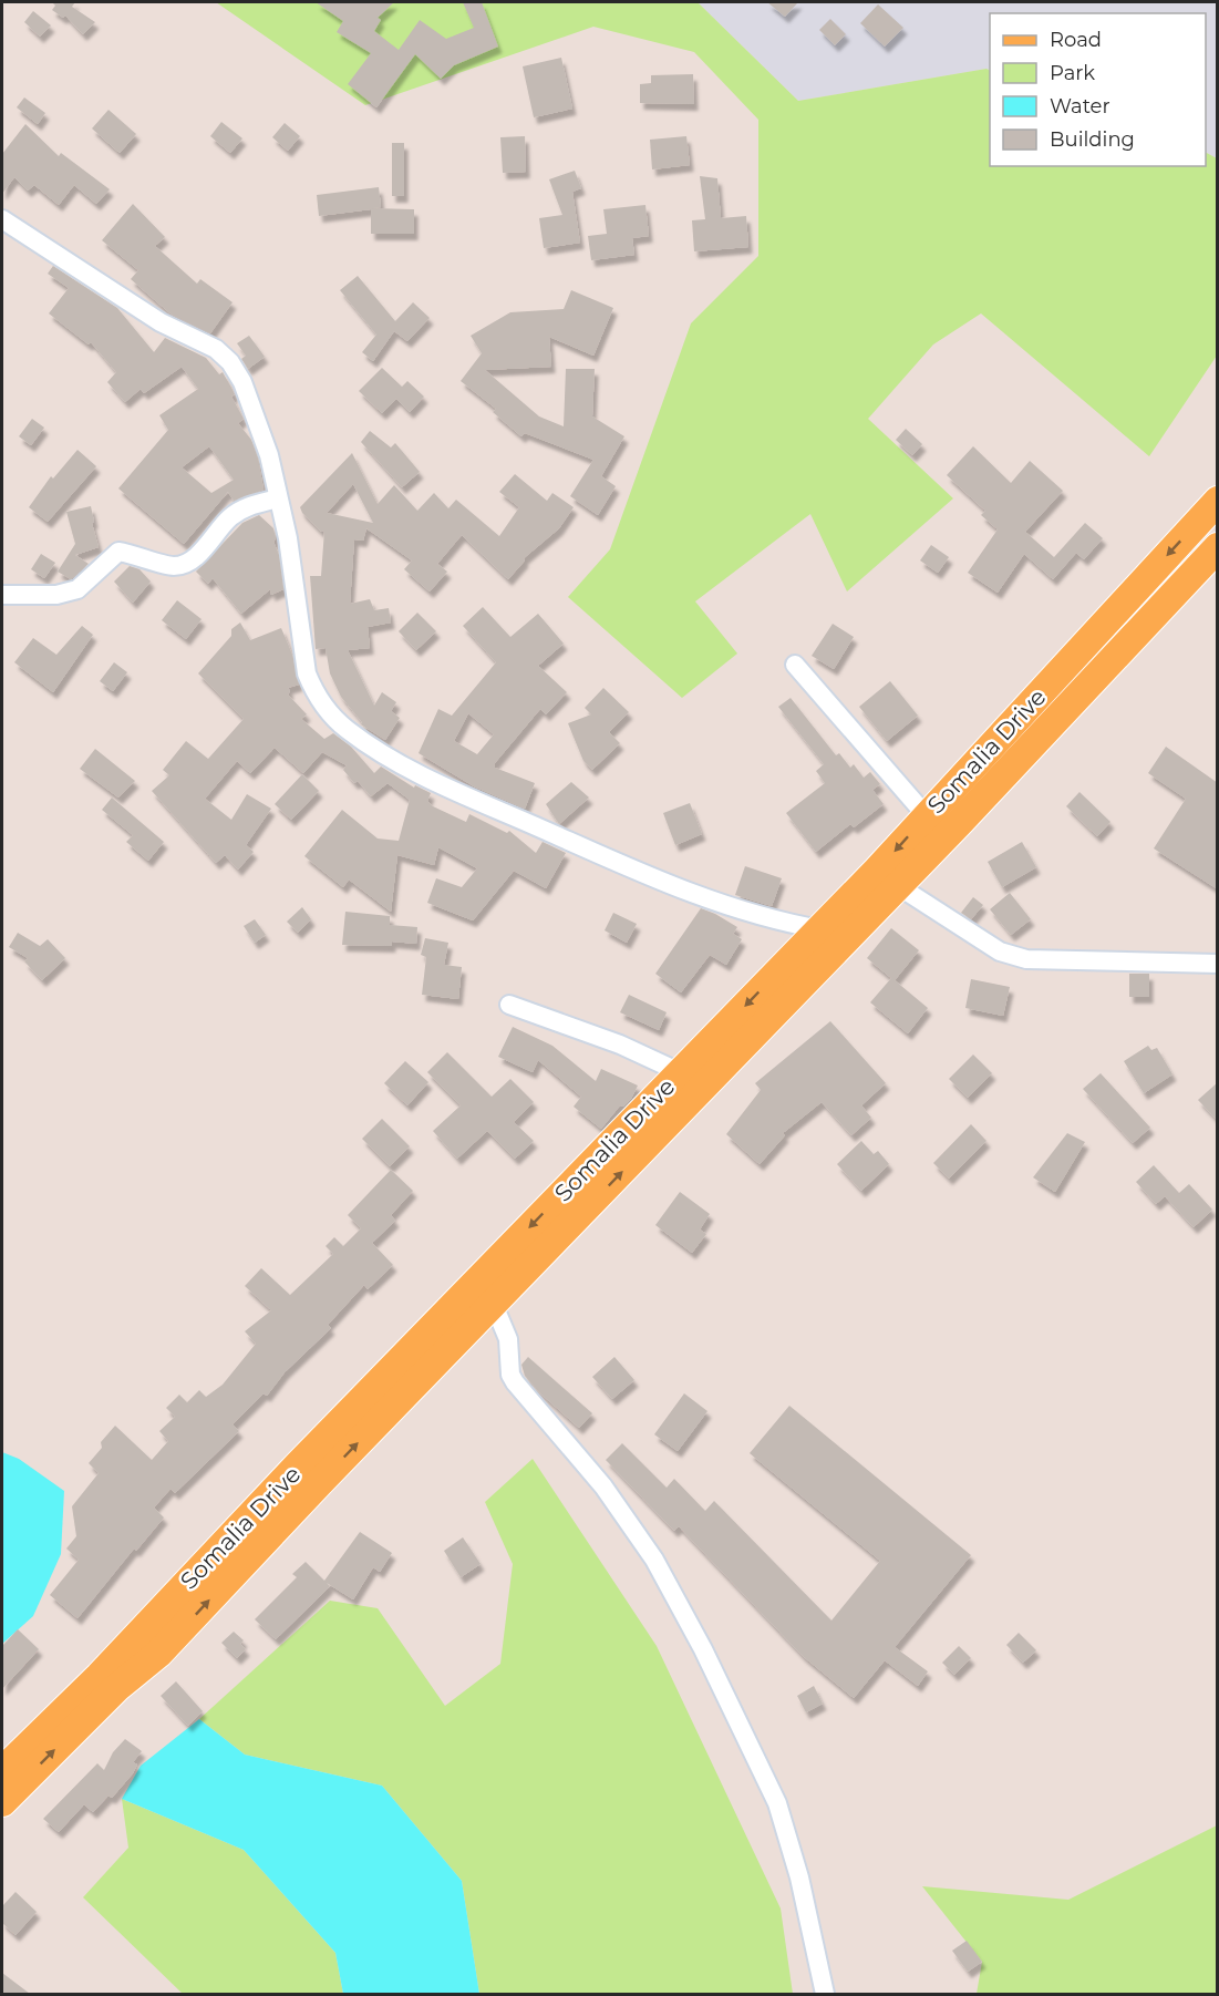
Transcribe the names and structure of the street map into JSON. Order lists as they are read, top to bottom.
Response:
{
  "streets": {
    "main road": ["Somalia Drive"]
  },
  "legend": [
    "Road",
    "Park",
    "Water",
    "Building"
  ]
}
